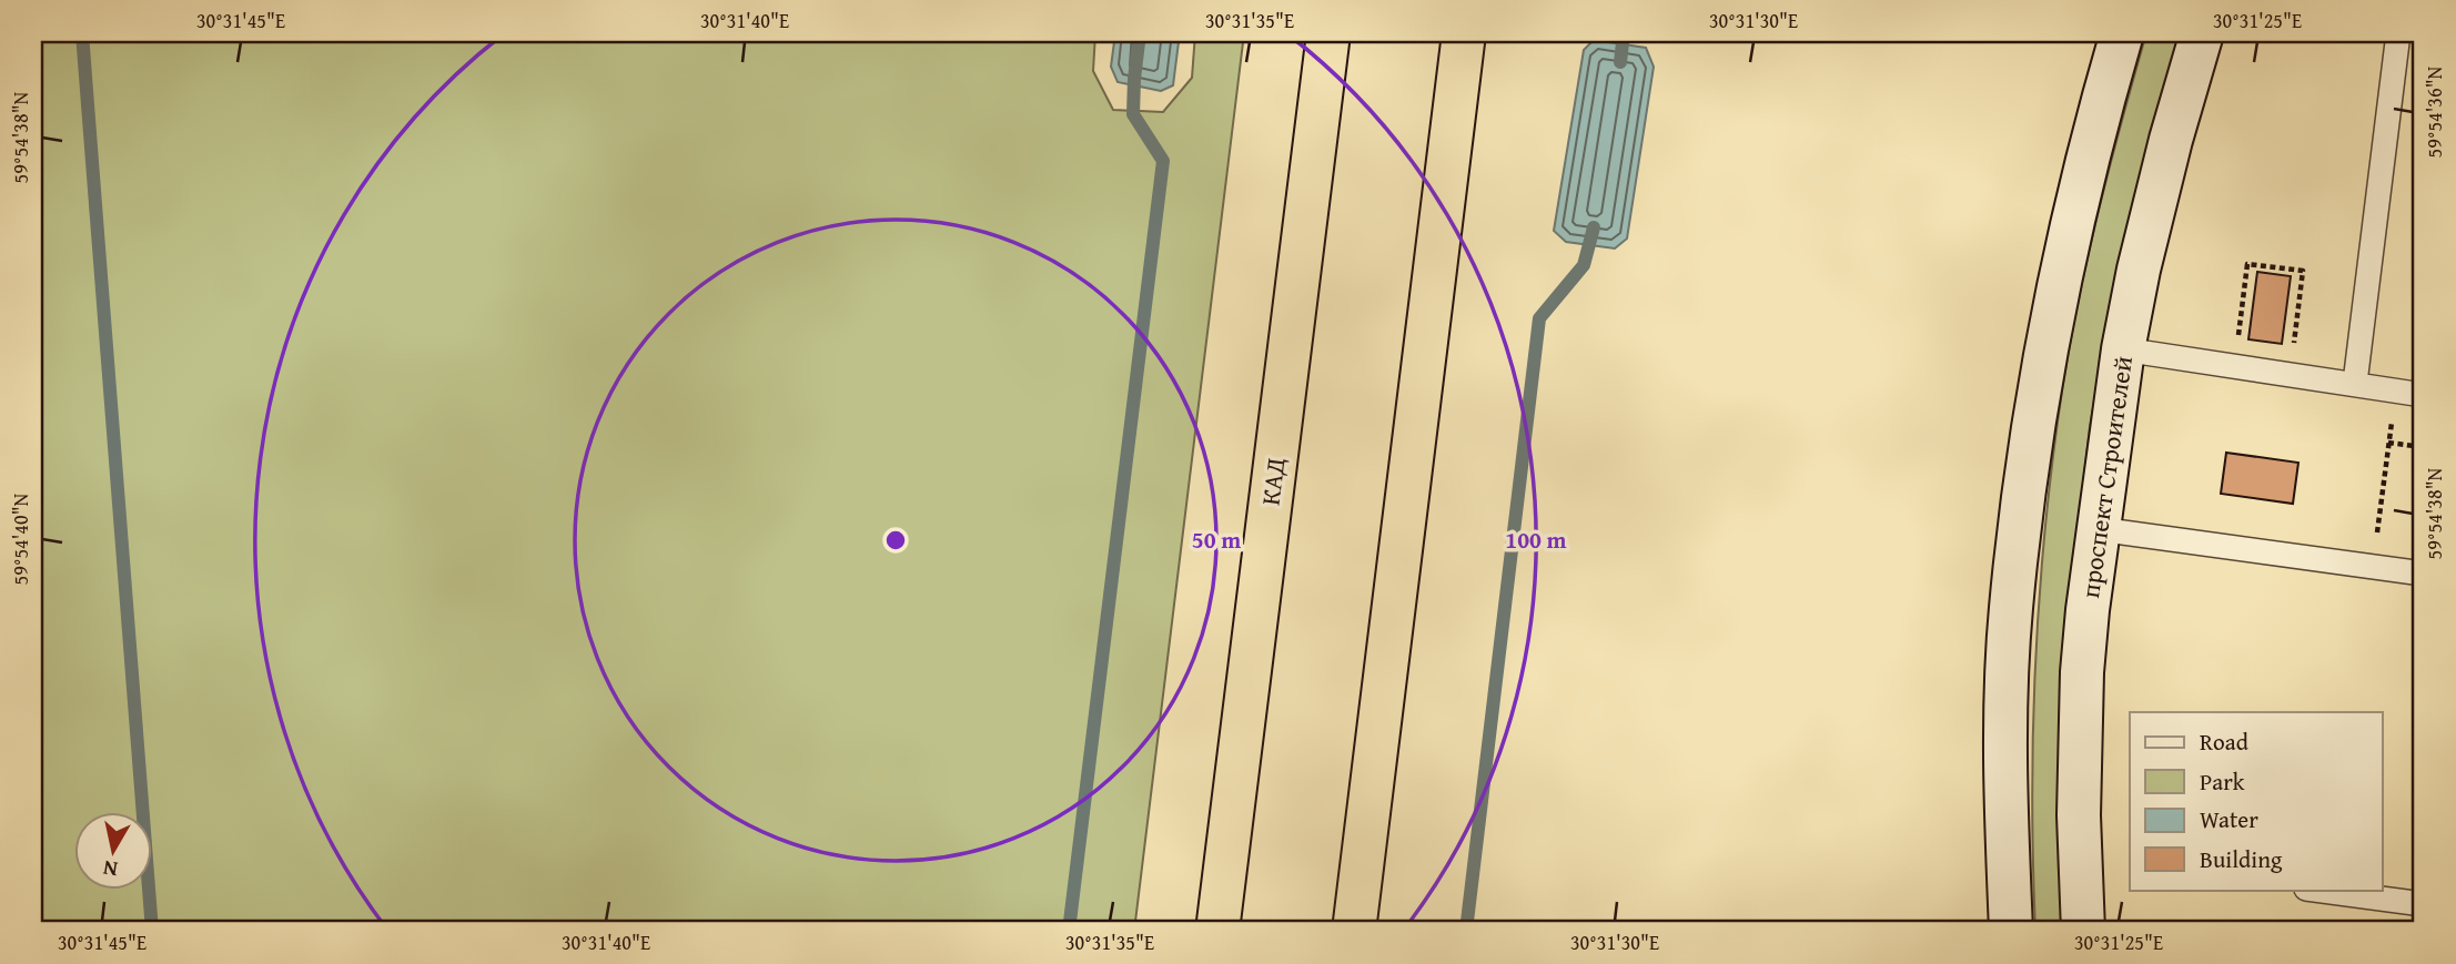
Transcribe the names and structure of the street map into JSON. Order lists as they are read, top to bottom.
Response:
{
  "streets": {
    "highway": ["КАД"],
    "street": ["проспект Строителей"]
  },
  "legend": [
    "Road",
    "Park",
    "Water",
    "Building"
  ],
  "north": "bottom",
  "coordinates": [
    "30°31'45\"E",
    "30°31'40\"E",
    "30°31'35\"E",
    "30°31'30\"E",
    "30°31'25\"E",
    "59°54'36\"N",
    "59°54'38\"N",
    "59°54'40\"N"
  ],
  "rings": ["50 m", "100 m"]
}
